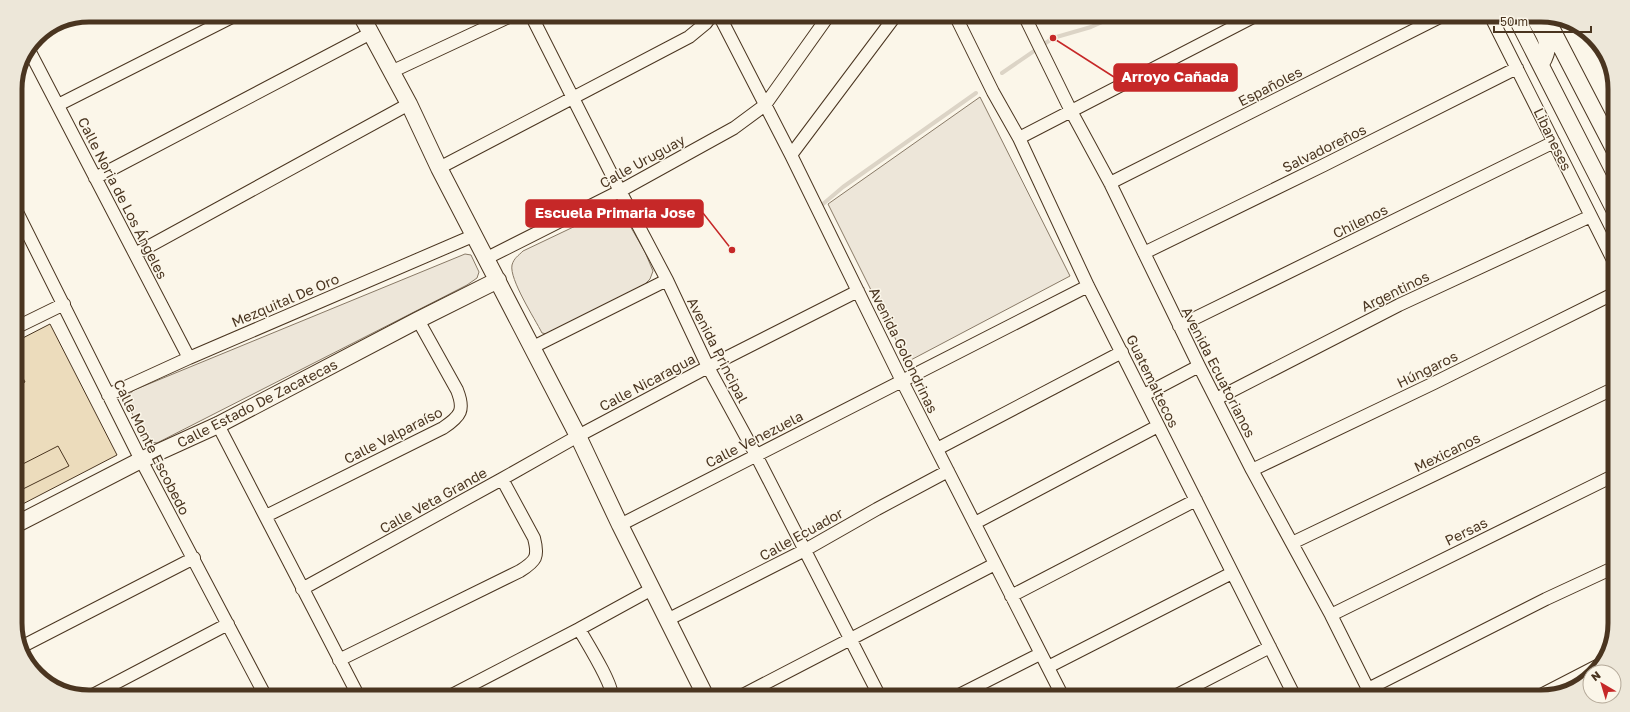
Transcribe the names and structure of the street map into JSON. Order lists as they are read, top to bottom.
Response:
{
  "streets": {
    "main road": ["Libaneses", "Calle Estado De Zacatecas"],
    "street": [
      "Españoles",
      "Salvadoreños",
      "Calle Uruguay",
      "Calle Noria de Los Ángeles",
      "Chilenos",
      "Argentinos",
      "Mezquital De Oro",
      "Avenida Principal",
      "Avenida Golondrinas",
      "Húngaros",
      "Avenida Ecuatorianos",
      "Guatemaltecos",
      "Calle Nicaragua",
      "Calle Valparaíso",
      "Calle Venezuela",
      "Calle Monte Escobedo",
      "Mexicanos",
      "Calle Veta Grande",
      "Persas",
      "Calle Ecuador"
    ]
  },
  "crossings": [
    ["Españoles", "Avenida Ecuatorianos"],
    ["Libaneses", "Salvadoreños"],
    ["Libaneses", "Chilenos"],
    ["Libaneses", "Argentinos"],
    ["Salvadoreños", "Avenida Ecuatorianos"],
    ["Calle Uruguay", "Avenida Principal"],
    ["Calle Uruguay", "Avenida Golondrinas"],
    ["Calle Noria de Los Ángeles", "Mezquital De Oro"],
    ["Chilenos", "Avenida Ecuatorianos"],
    ["Argentinos", "Avenida Ecuatorianos"],
    ["Mezquital De Oro", "Calle Monte Escobedo"],
    ["Avenida Principal", "Calle Nicaragua"],
    ["Avenida Principal", "Calle Venezuela"],
    ["Avenida Principal", "Calle Ecuador"],
    ["Avenida Golondrinas", "Calle Nicaragua"],
    ["Avenida Golondrinas", "Calle Venezuela"],
    ["Avenida Golondrinas", "Calle Ecuador"],
    ["Húngaros", "Avenida Ecuatorianos"],
    ["Avenida Ecuatorianos", "Mexicanos"],
    ["Avenida Ecuatorianos", "Persas"],
    ["Guatemaltecos", "Calle Venezuela"],
    ["Calle Nicaragua", "Calle Veta Grande"],
    ["Calle Estado De Zacatecas", "Calle Valparaíso"],
    ["Calle Estado De Zacatecas", "Calle Monte Escobedo"]
  ],
  "places": ["Arroyo Cañada", "Escuela Primaria Jose"],
  "scale_bar": "50 m",
  "north": "top left"
}
